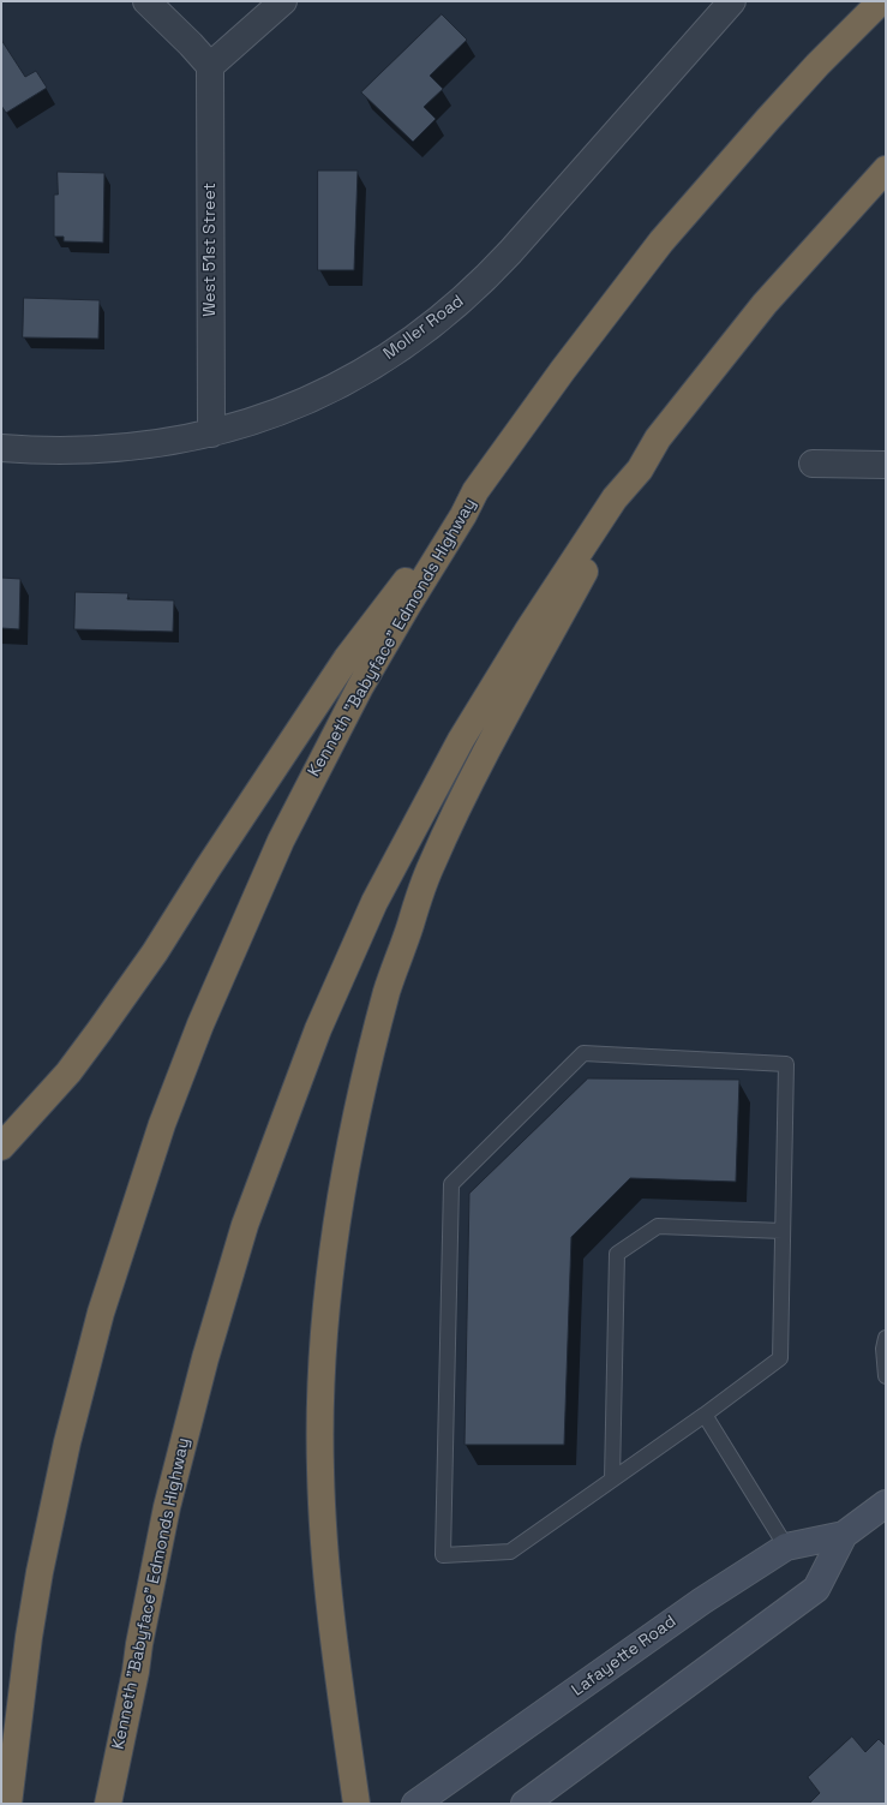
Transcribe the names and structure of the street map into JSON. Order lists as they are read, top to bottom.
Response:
{
  "streets": {
    "highway": ["Kenneth \"Babyface\" Edmonds Highway"],
    "main road": ["Lafayette Road"],
    "street": ["West 51st Street", "Moller Road"]
  },
  "crossings": [
    ["West 51st Street", "Moller Road"]
  ]
}
